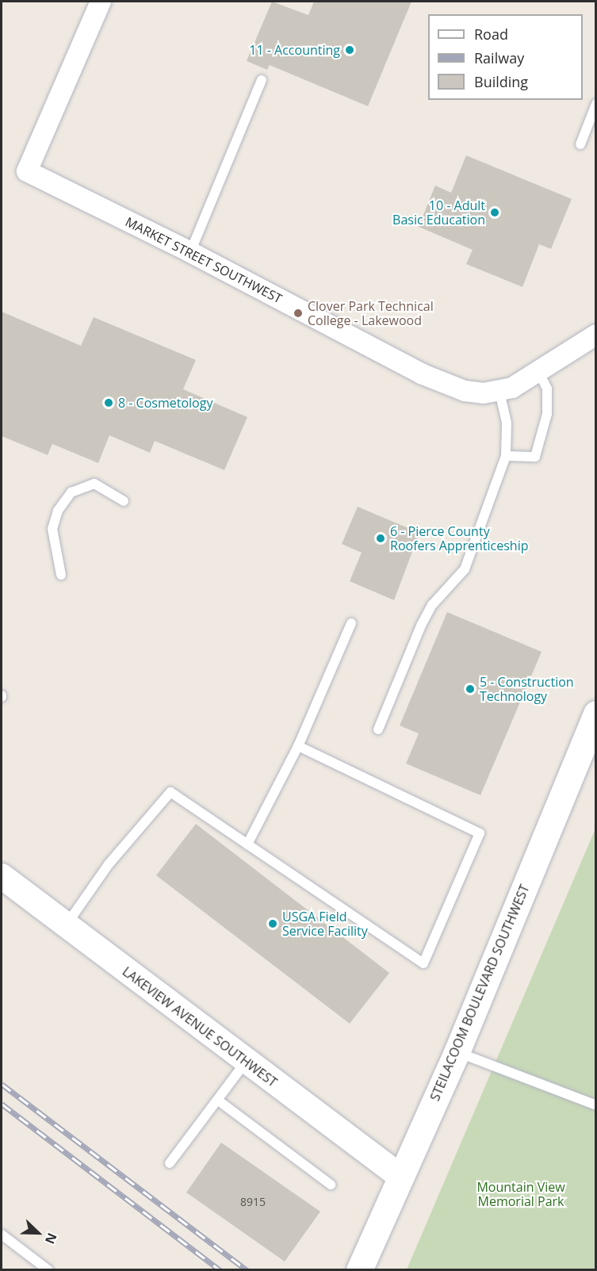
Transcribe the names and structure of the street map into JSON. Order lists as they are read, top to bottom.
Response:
{
  "streets": {
    "main road": ["STEILACOOM BOULEVARD SOUTHWEST"],
    "street": ["MARKET STREET SOUTHWEST", "LAKEVIEW AVENUE SOUTHWEST"]
  },
  "crossings": [
    ["STEILACOOM BOULEVARD SOUTHWEST", "LAKEVIEW AVENUE SOUTHWEST"]
  ],
  "parks": ["Mountain View Memorial Park"],
  "places": [
    "11 - Accounting",
    "10 - Adult Basic Education",
    "Clover Park Technical College - Lakewood",
    "8 - Cosmetology",
    "6 - Pierce County Roofers Apprenticeship",
    "5 - Construction Technology",
    "USGA Field Service Facility"
  ],
  "house_numbers": ["8915"],
  "legend": ["Road", "Railway", "Building"],
  "north": "bottom right"
}
